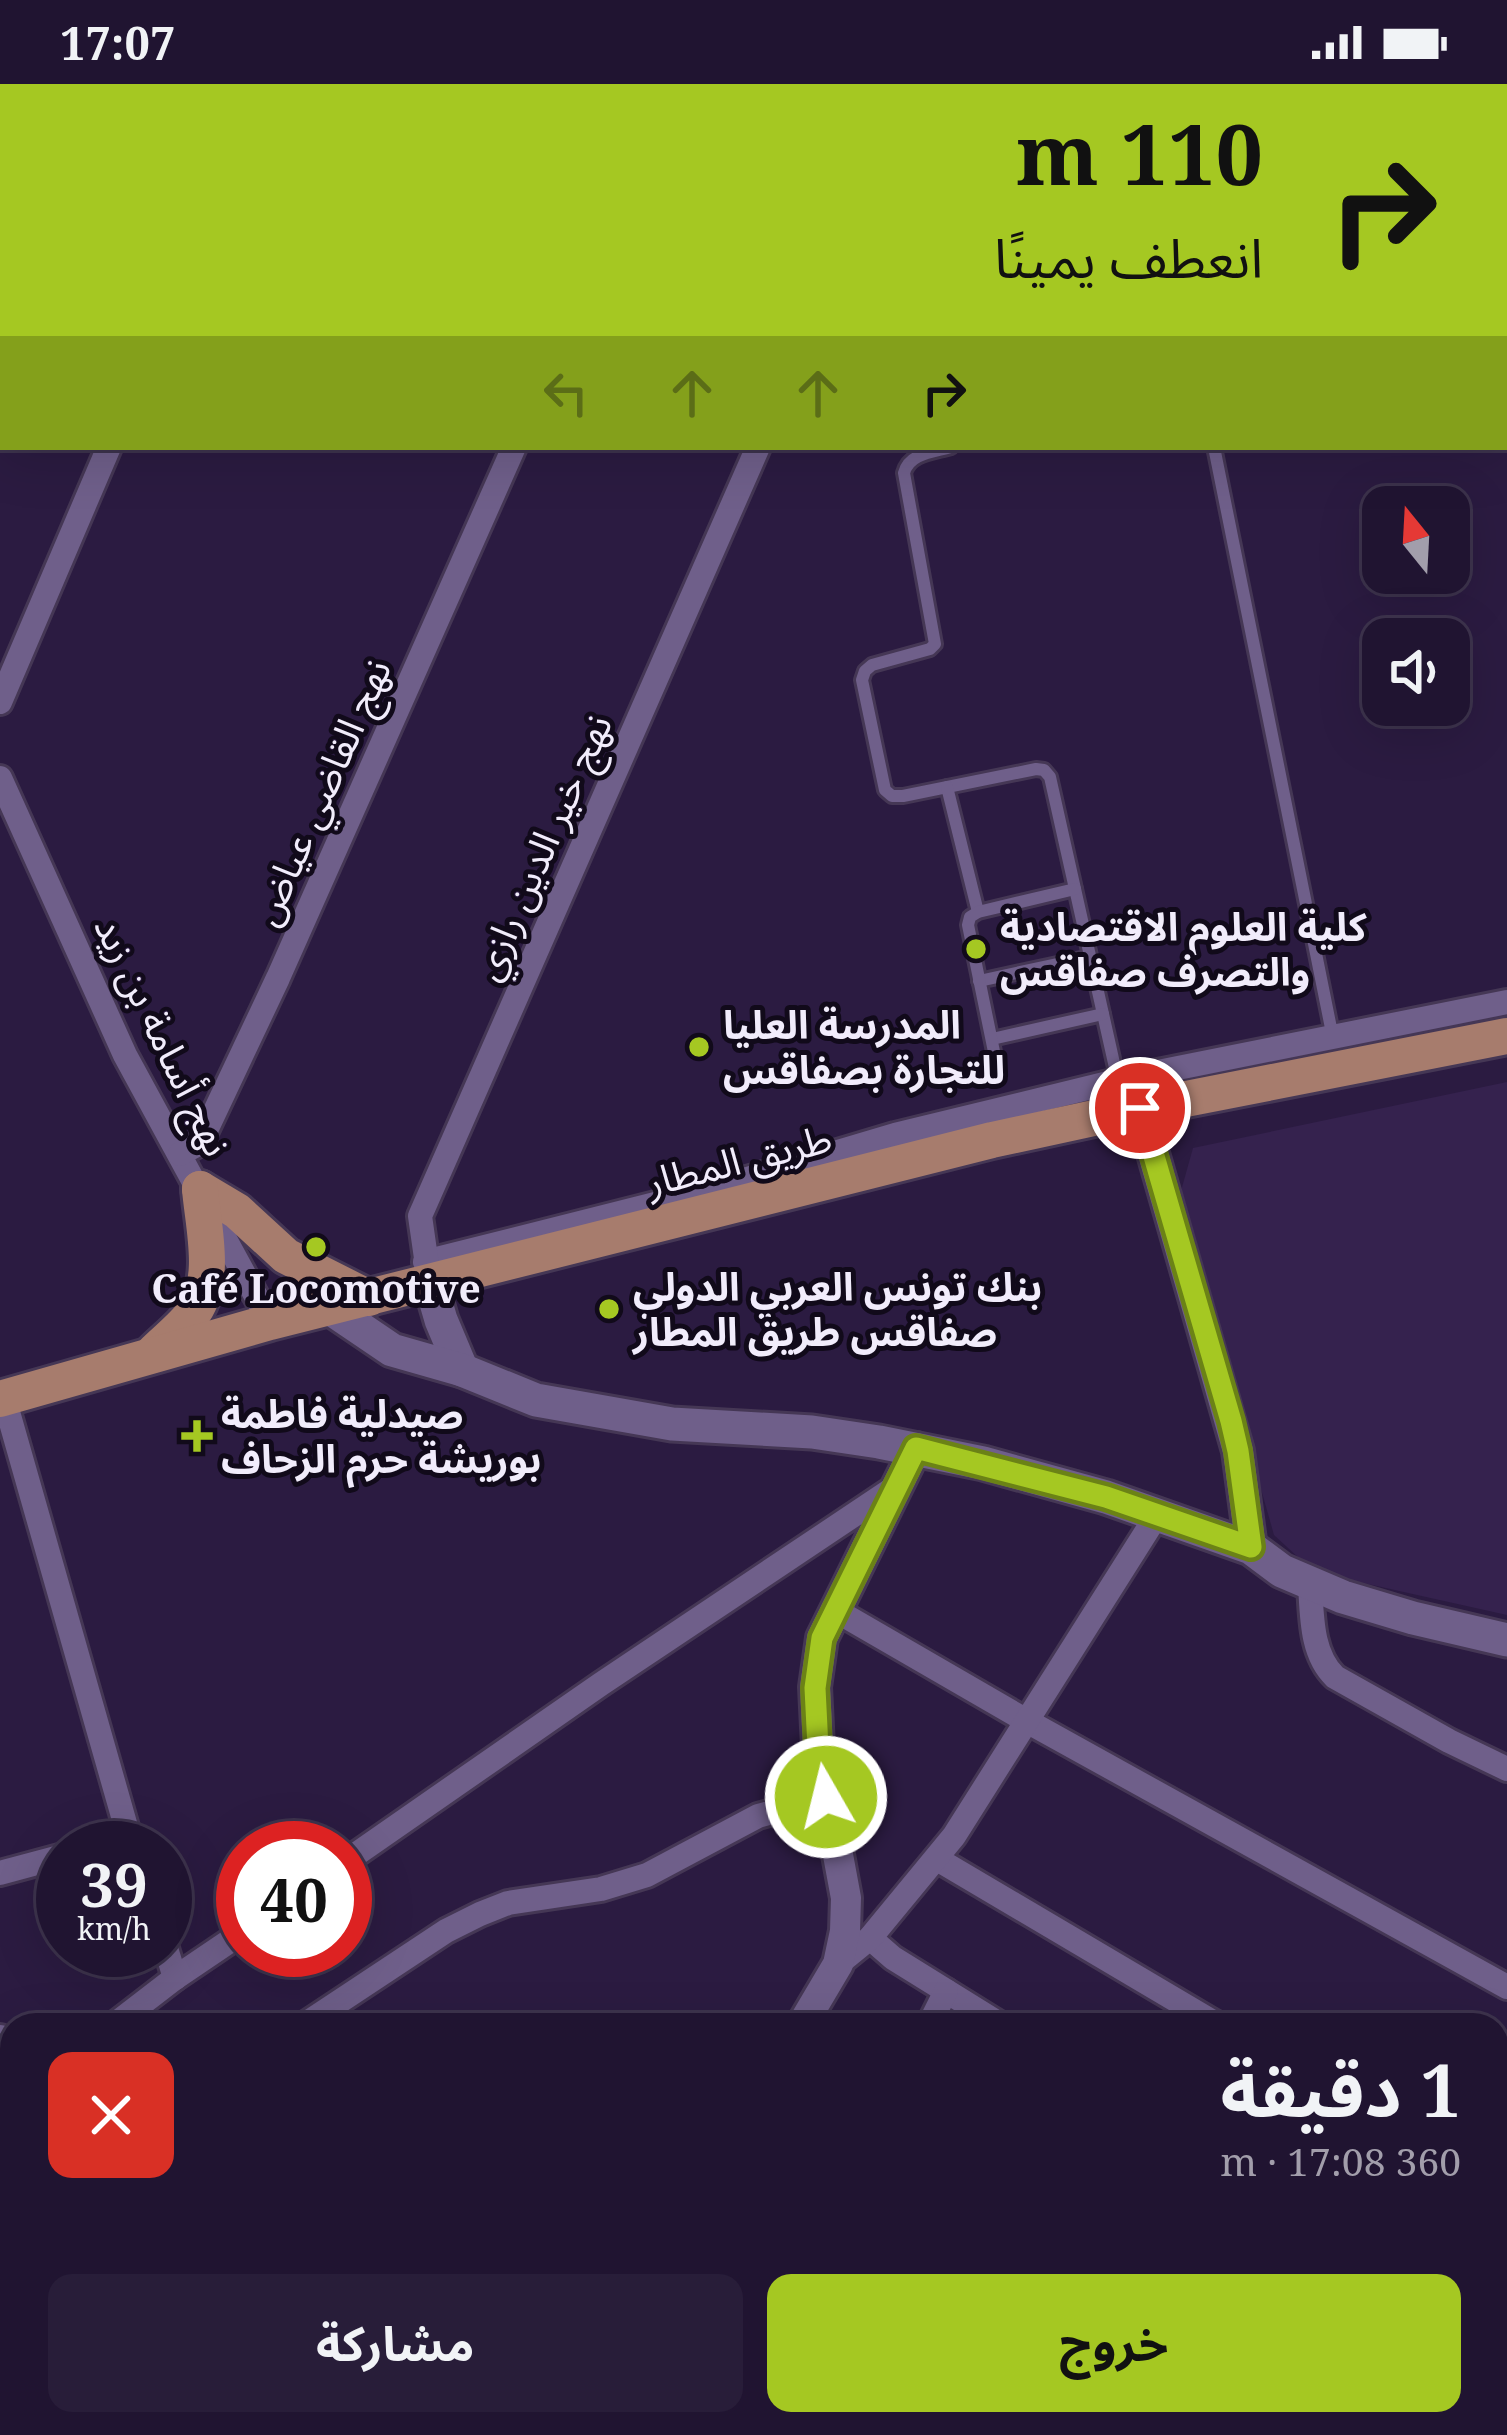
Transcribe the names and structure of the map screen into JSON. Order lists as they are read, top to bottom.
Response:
{
  "streets": {
    "main road": ["طريق المطار"],
    "street": ["نهج القاضي عياض", "نهج خير الدين رازي", "نهج أسامة بن زيد"]
  },
  "crossings": [
    ["نهج القاضي عياض", "نهج أسامة بن زيد"],
    ["نهج خير الدين رازي", "طريق المطار"],
    ["نهج أسامة بن زيد", "طريق المطار"]
  ],
  "places": {
    "other": [
      "كلية العلوم الاقتصادية والتصرف صفاقس",
      "المدرسة العليا للتجارة بصفاقس",
      "Café Locomotive",
      "بنك تونس العربي الدولي صفاقس طريق المطار"
    ],
    "health": ["صيدلية فاطمة بوريشة حرم الزحاف"]
  },
  "north": "top",
  "page": {
    "status": "17:07",
    "turn": ["110 m", "انعطف يمينًا"],
    "speed": "39 km/h",
    "limit": "40",
    "heading": ["1 دقيقة", "360 m · 17:08"],
    "buttons": ["خروج", "مشاركة"]
  }
}
